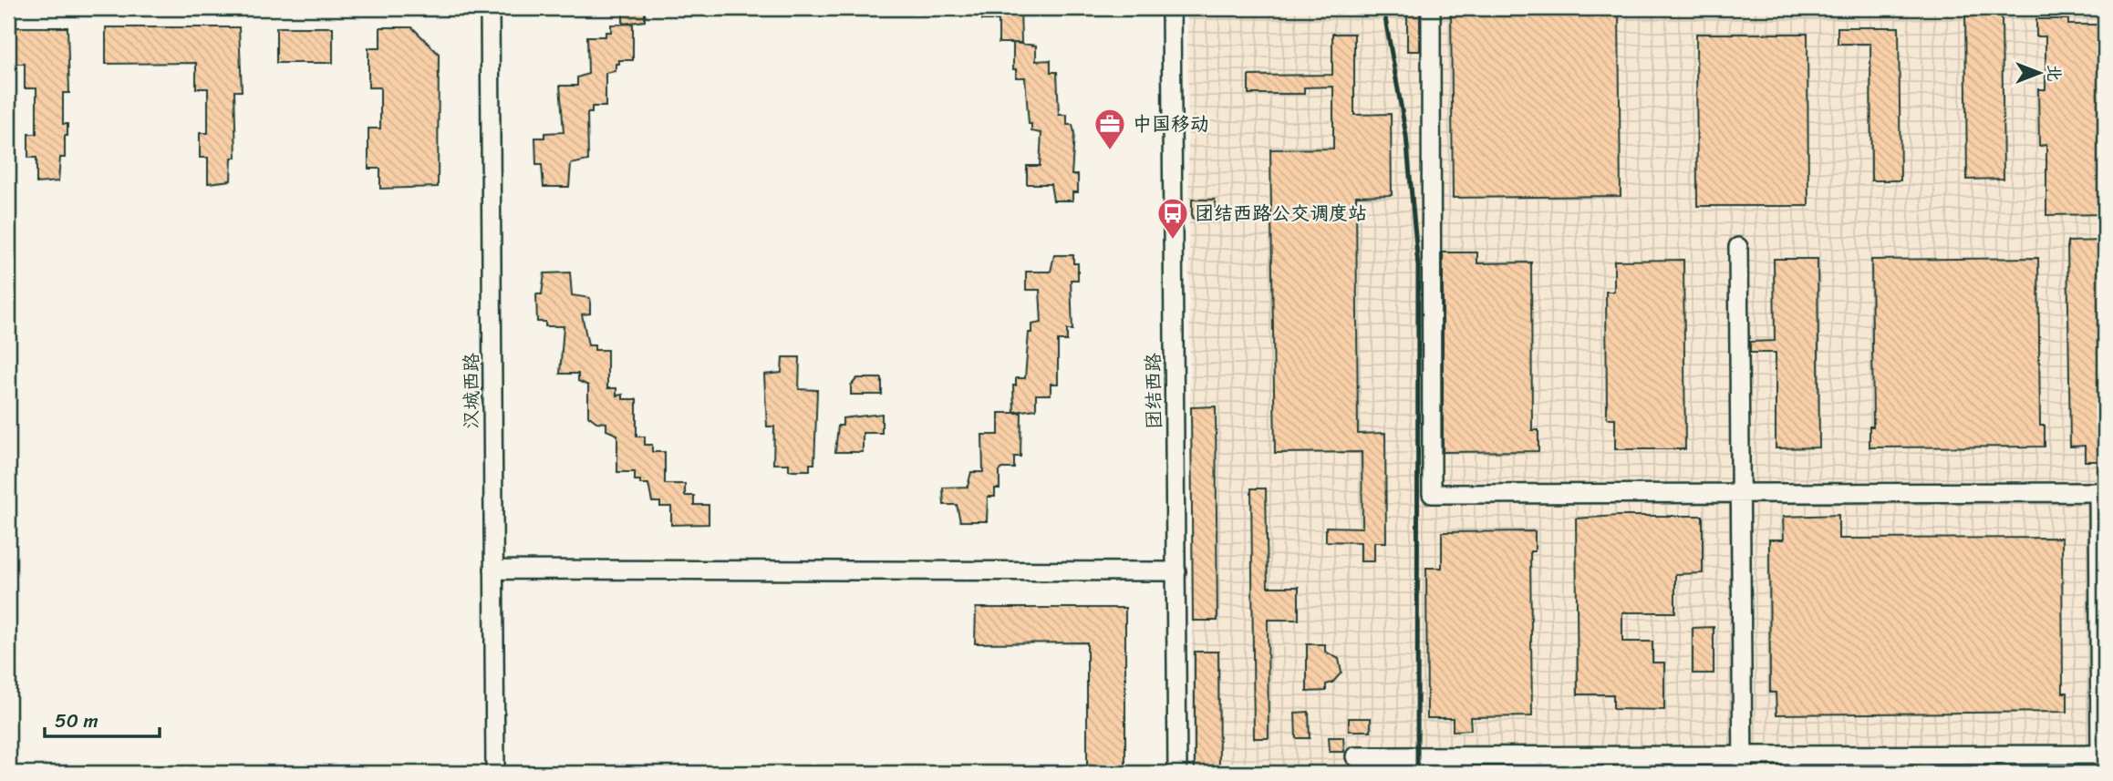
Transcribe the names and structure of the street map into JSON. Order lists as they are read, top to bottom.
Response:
{
  "streets": {
    "street": ["汉城西路", "团结西路"]
  },
  "places": {
    "office": ["中国移动"],
    "bus stop": ["团结西路公交调度站"]
  },
  "scale_bar": "50 m",
  "north": "right"
}
